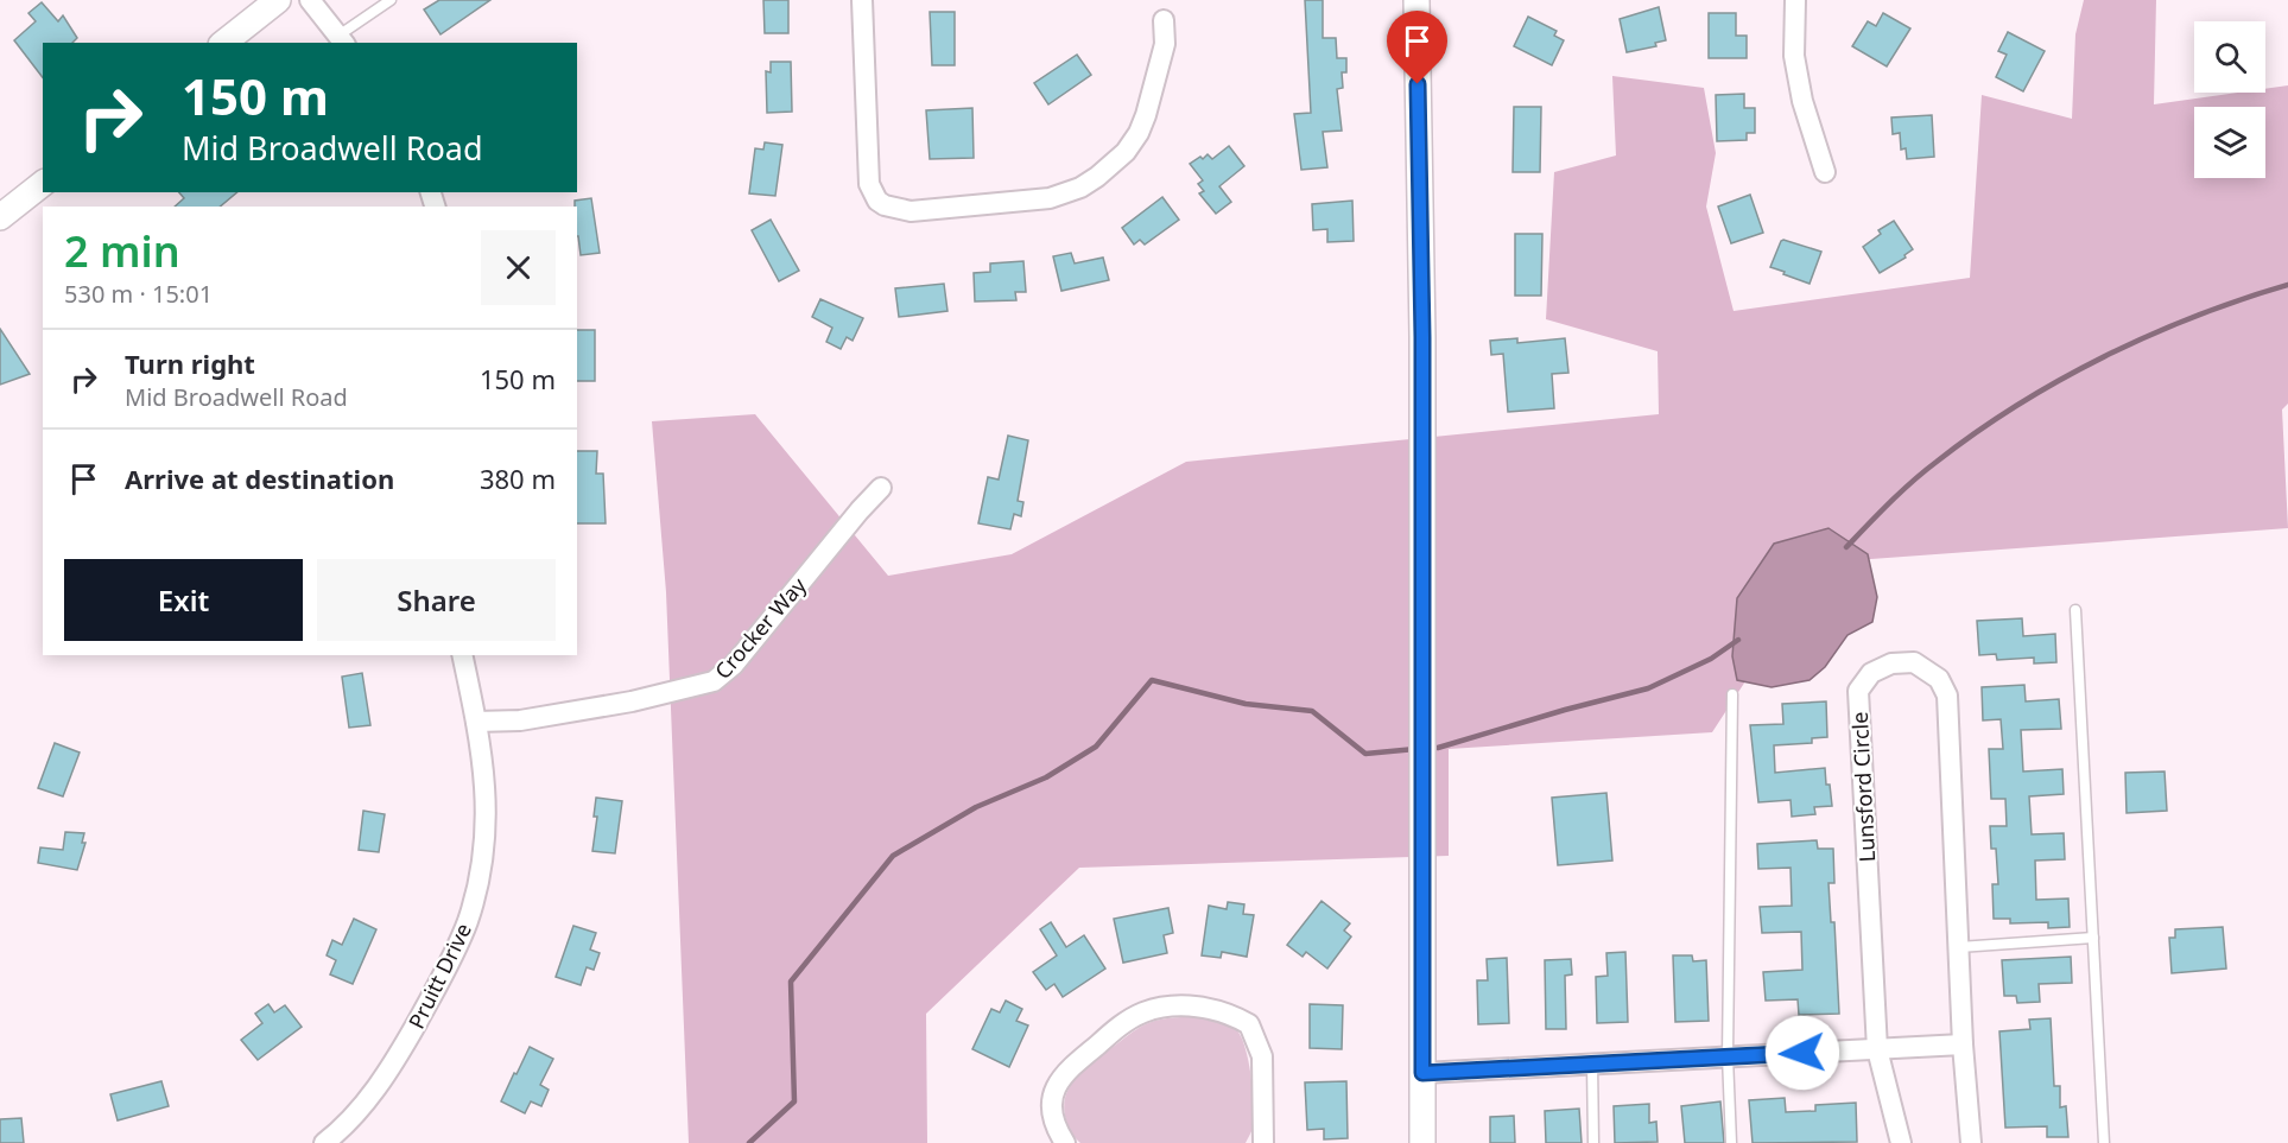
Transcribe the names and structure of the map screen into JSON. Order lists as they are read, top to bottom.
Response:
{
  "streets": {
    "street": ["Crocker Way", "Lunsford Circle", "Pruitt Drive"]
  },
  "crossings": [
    ["Crocker Way", "Pruitt Drive"]
  ],
  "page": {
    "turn": ["150 m", "Mid Broadwell Road"],
    "heading": ["2 min", "530 m · 15:01"],
    "list": [
      {
        "name": "Turn right",
        "note": "Mid Broadwell Road",
        "value": "150 m"
      },
      {
        "name": "Arrive at destination",
        "value": "380 m"
      }
    ],
    "buttons": ["Exit", "Share"]
  }
}
